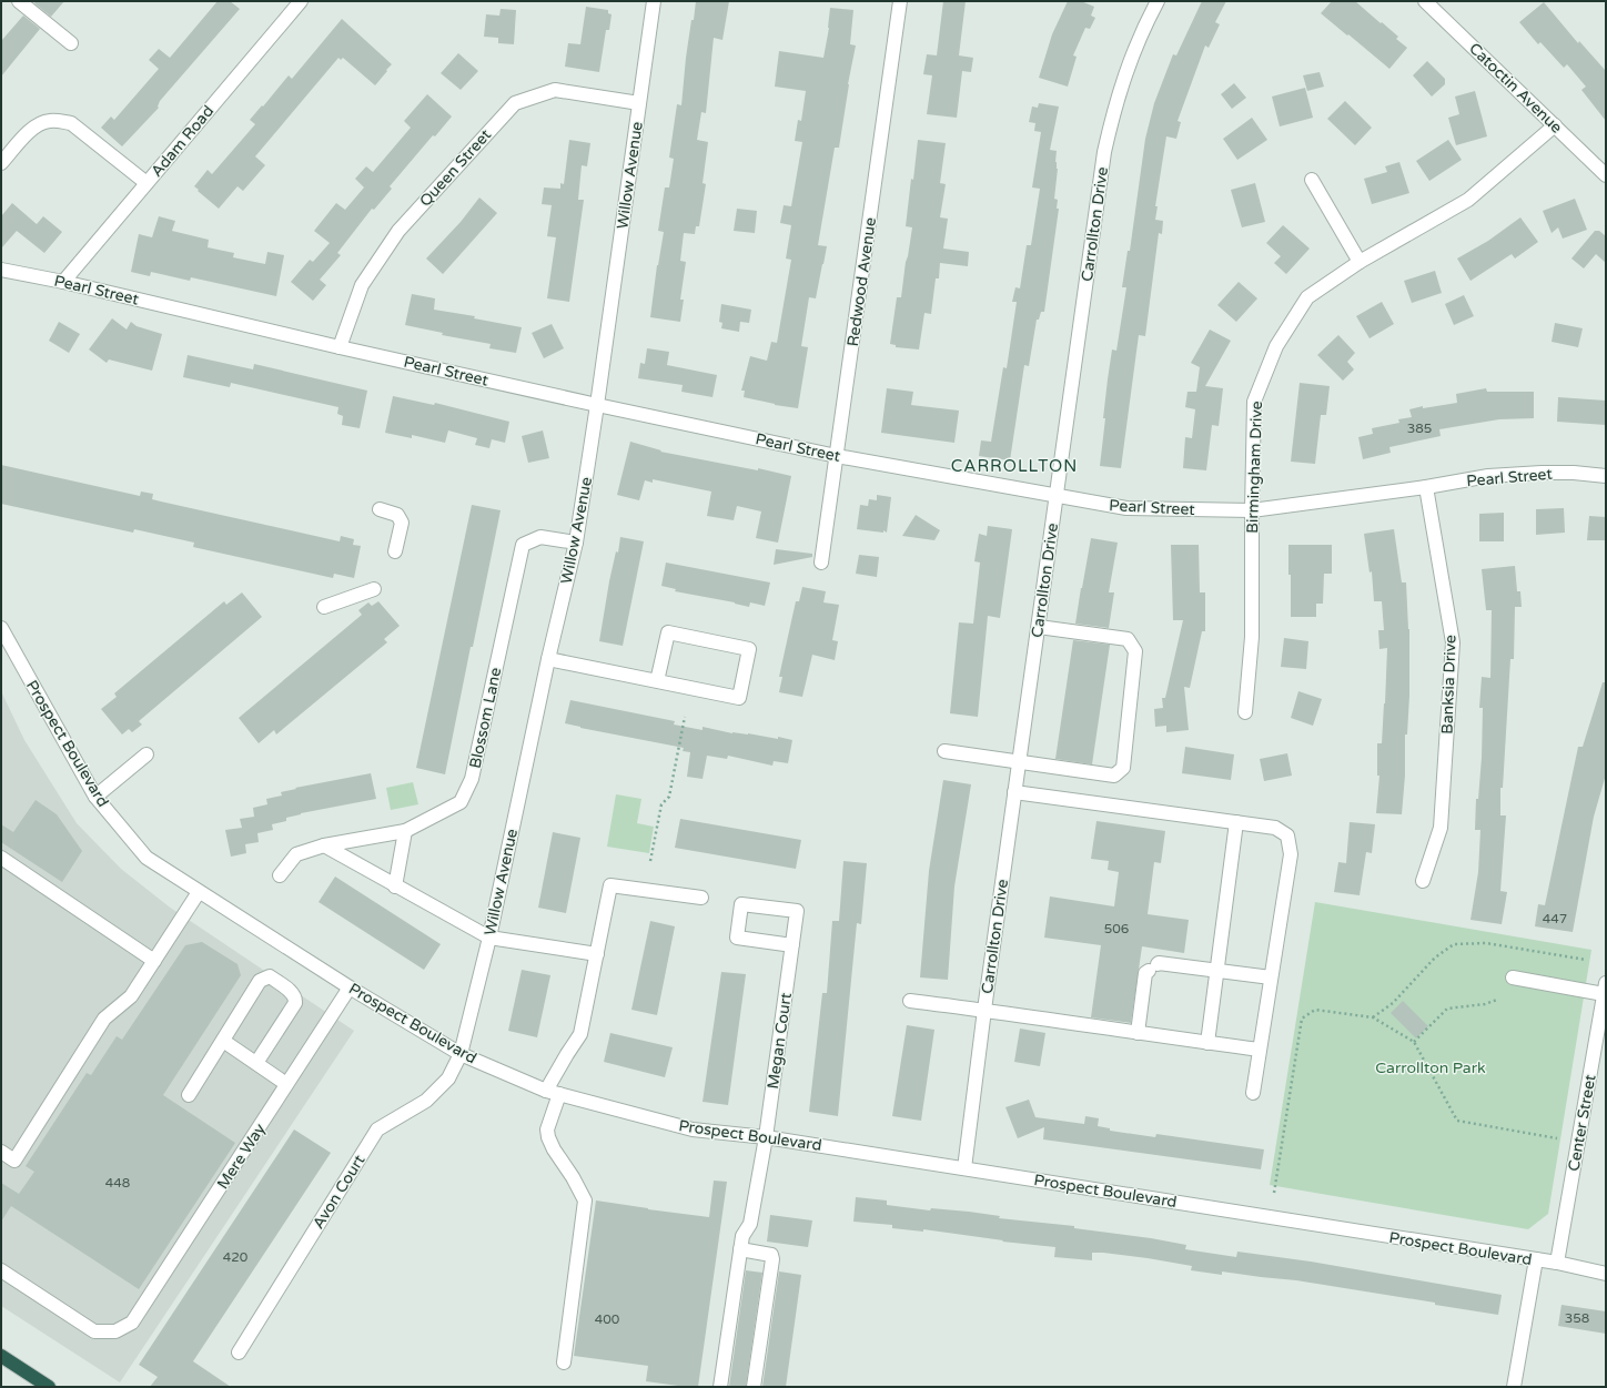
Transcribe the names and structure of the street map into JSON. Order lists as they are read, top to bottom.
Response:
{
  "streets": {
    "street": [
      "Catoctin Avenue",
      "Adam Road",
      "Queen Street",
      "Willow Avenue",
      "Carrollton Drive",
      "Redwood Avenue",
      "Pearl Street",
      "Birmingham Drive",
      "Banksia Drive",
      "Blossom Lane",
      "Prospect Boulevard",
      "Megan Court",
      "Center Street",
      "Mere Way",
      "Avon Court"
    ]
  },
  "crossings": [
    ["Catoctin Avenue", "Birmingham Drive"],
    ["Adam Road", "Pearl Street"],
    ["Queen Street", "Willow Avenue"],
    ["Queen Street", "Pearl Street"],
    ["Willow Avenue", "Pearl Street"],
    ["Willow Avenue", "Blossom Lane"],
    ["Willow Avenue", "Prospect Boulevard"],
    ["Willow Avenue", "Avon Court"],
    ["Carrollton Drive", "Pearl Street"],
    ["Carrollton Drive", "Prospect Boulevard"],
    ["Redwood Avenue", "Pearl Street"],
    ["Pearl Street", "Birmingham Drive"],
    ["Pearl Street", "Banksia Drive"],
    ["Prospect Boulevard", "Megan Court"],
    ["Prospect Boulevard", "Center Street"],
    ["Prospect Boulevard", "Mere Way"],
    ["Prospect Boulevard", "Avon Court"]
  ],
  "districts": ["CARROLLTON"],
  "parks": ["Carrollton Park"],
  "house_numbers": [
    "385",
    "447",
    "506",
    "448",
    "420",
    "358",
    "400"
  ]
}
